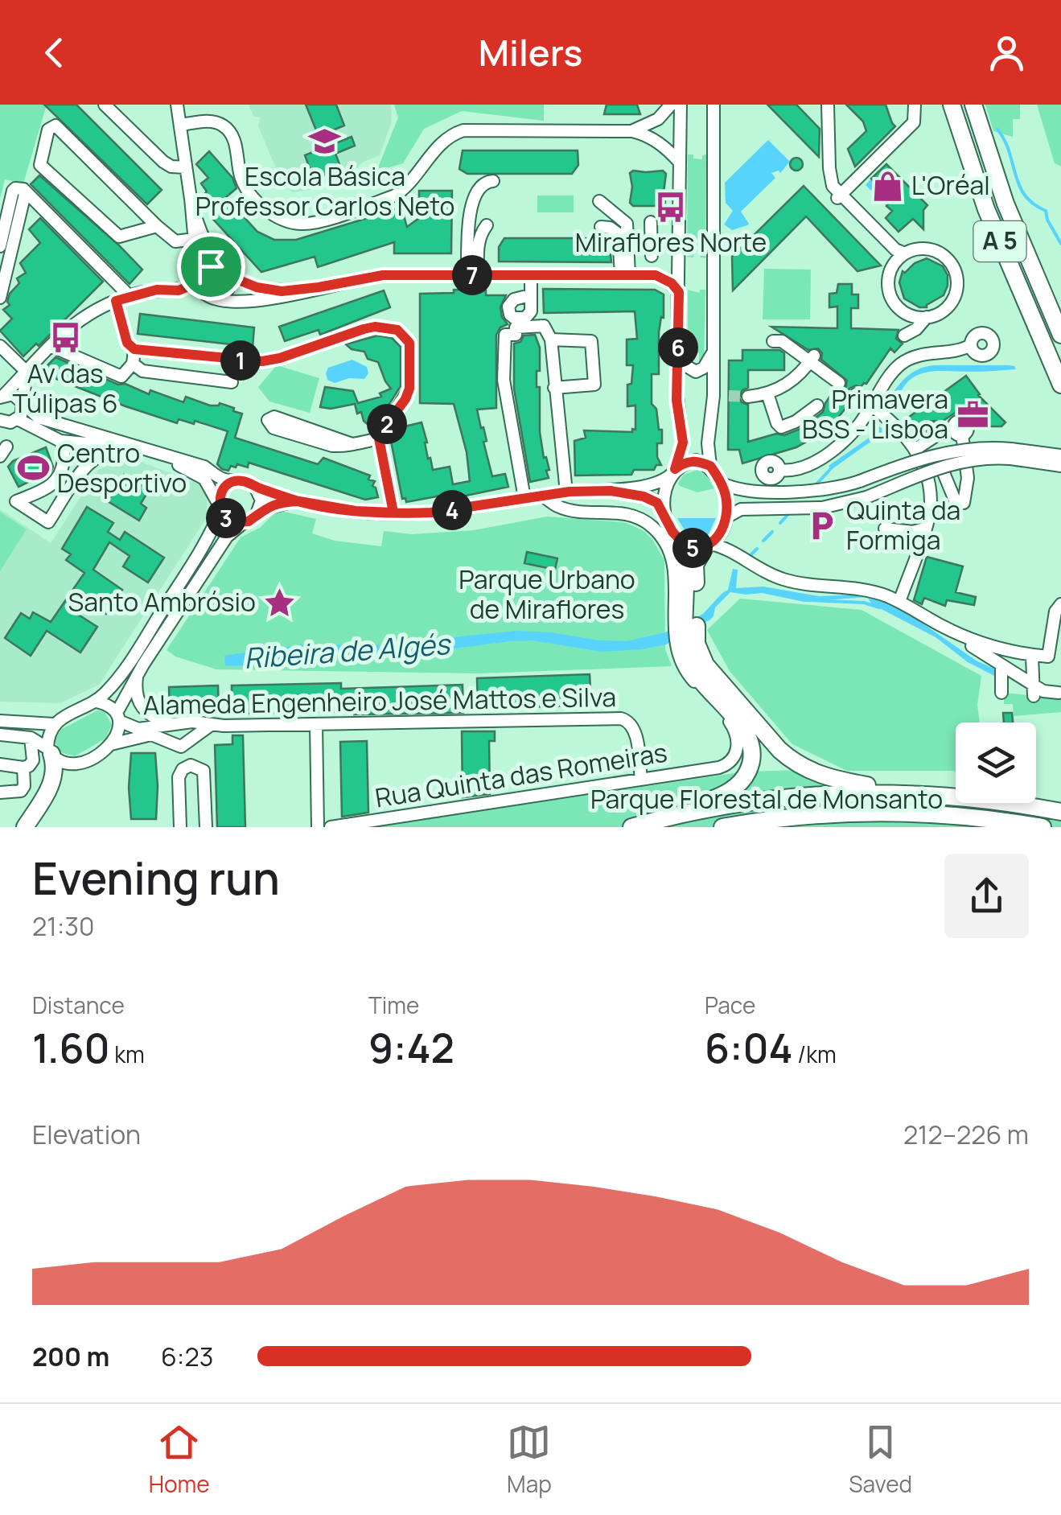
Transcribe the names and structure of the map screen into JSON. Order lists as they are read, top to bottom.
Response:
{
  "streets": {
    "highway": ["A 5"],
    "street": ["Alameda Engenheiro José Mattos e Silva", "Rua Quinta das Romeiras"]
  },
  "crossings": [
    ["Alameda Engenheiro José Mattos e Silva", "Rua Quinta das Romeiras"]
  ],
  "water": ["Ribeira de Algés"],
  "parks": ["Parque Urbano de Miraflores", "Parque Florestal de Monsanto"],
  "places": {
    "school or university": ["Escola Básica Professor Carlos Neto"],
    "shop": ["L'Oréal"],
    "bus stop": ["Miraflores Norte", "Av das Túlipas 6"],
    "office": ["Primavera BSS - Lisboa"],
    "sports": ["Centro Desportivo"],
    "parking": ["Quinta da Formiga"],
    "place": ["Santo Ambrósio"]
  },
  "page": {
    "header": "Milers",
    "pins": [
      "7",
      "6",
      "1",
      "2",
      "4",
      "3",
      "5"
    ],
    "heading": ["Evening run", "21:30"],
    "stats": [
      ["Distance", "1.60 km"],
      ["Time", "9:42"],
      ["Pace", "6:04 /km"]
    ],
    "chart": ["Elevation", "212–226 m"],
    "list": [
      {
        "name": "200 m",
        "note": "6:23"
      }
    ],
    "tabs": ["Home", "Map", "Saved"]
  }
}
